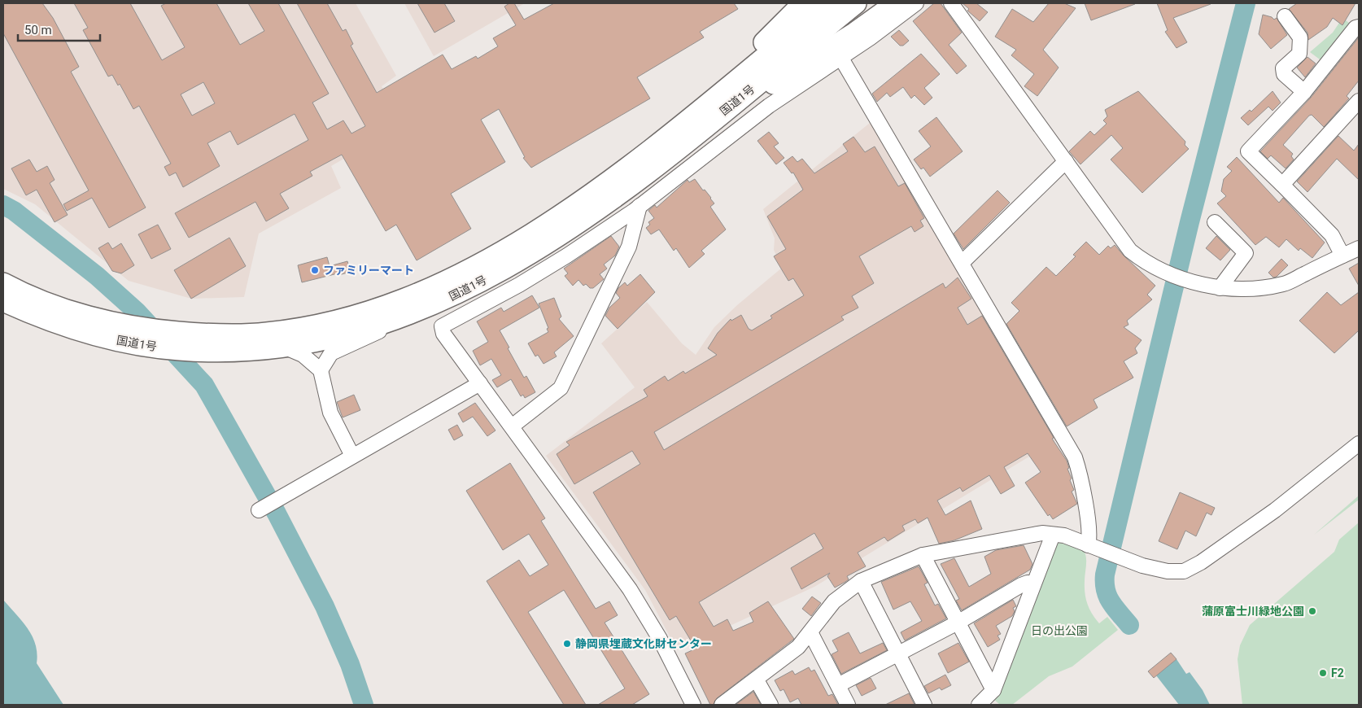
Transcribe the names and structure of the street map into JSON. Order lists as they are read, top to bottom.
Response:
{
  "streets": {
    "highway": ["国道1号"]
  },
  "parks": ["日の出公園"],
  "places": [
    "ファミリーマート",
    "蒲原富士川緑地公園",
    "静岡県埋蔵文化財センター",
    "F2"
  ],
  "scale_bar": "50 m"
}
